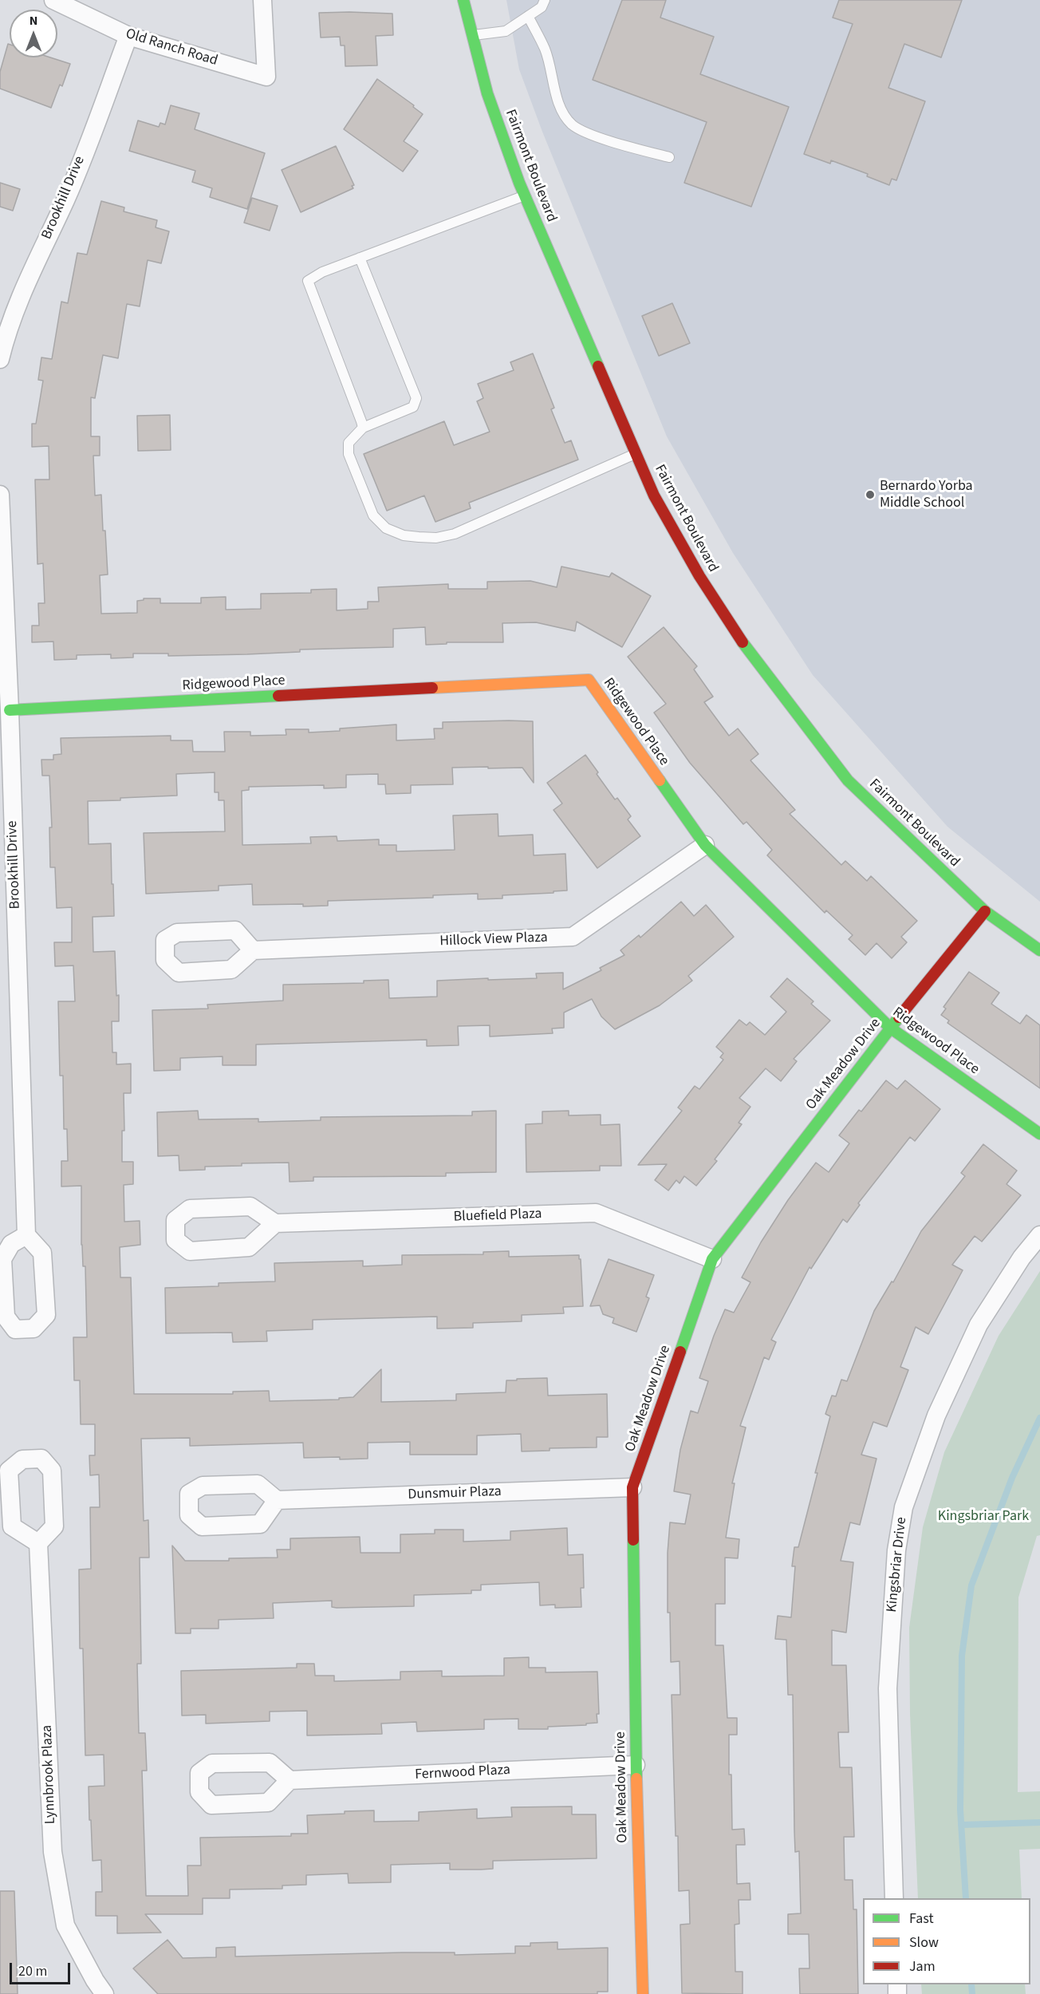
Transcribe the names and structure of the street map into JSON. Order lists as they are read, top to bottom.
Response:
{
  "streets": {
    "street": [
      "Old Ranch Road",
      "Fairmont Boulevard",
      "Brookhill Drive",
      "Ridgewood Place",
      "Hillock View Plaza",
      "Oak Meadow Drive",
      "Bluefield Plaza",
      "Dunsmuir Plaza",
      "Kingsbriar Drive",
      "Fernwood Plaza",
      "Lynnbrook Plaza"
    ]
  },
  "crossings": [
    ["Old Ranch Road", "Brookhill Drive"],
    ["Fairmont Boulevard", "Oak Meadow Drive"],
    ["Brookhill Drive", "Ridgewood Place"],
    ["Ridgewood Place", "Hillock View Plaza"],
    ["Ridgewood Place", "Oak Meadow Drive"],
    ["Oak Meadow Drive", "Bluefield Plaza"],
    ["Oak Meadow Drive", "Dunsmuir Plaza"],
    ["Oak Meadow Drive", "Fernwood Plaza"]
  ],
  "parks": ["Kingsbriar Park"],
  "places": ["Bernardo Yorba Middle School"],
  "legend": ["Fast", "Slow", "Jam"],
  "scale_bar": "20 m",
  "north": "top"
}
